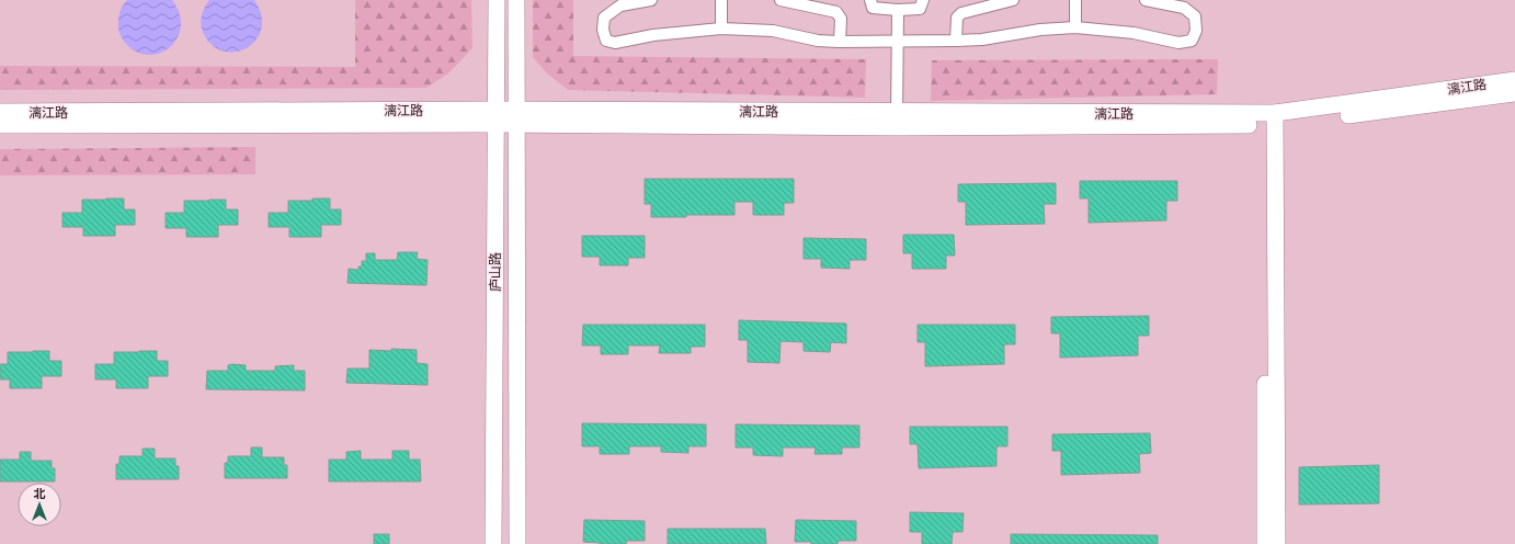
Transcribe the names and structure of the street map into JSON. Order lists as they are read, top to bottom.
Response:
{
  "streets": {
    "street": ["漓江路", "庐山路"]
  },
  "crossings": [
    ["漓江路", "庐山路"]
  ],
  "north": "top"
}
